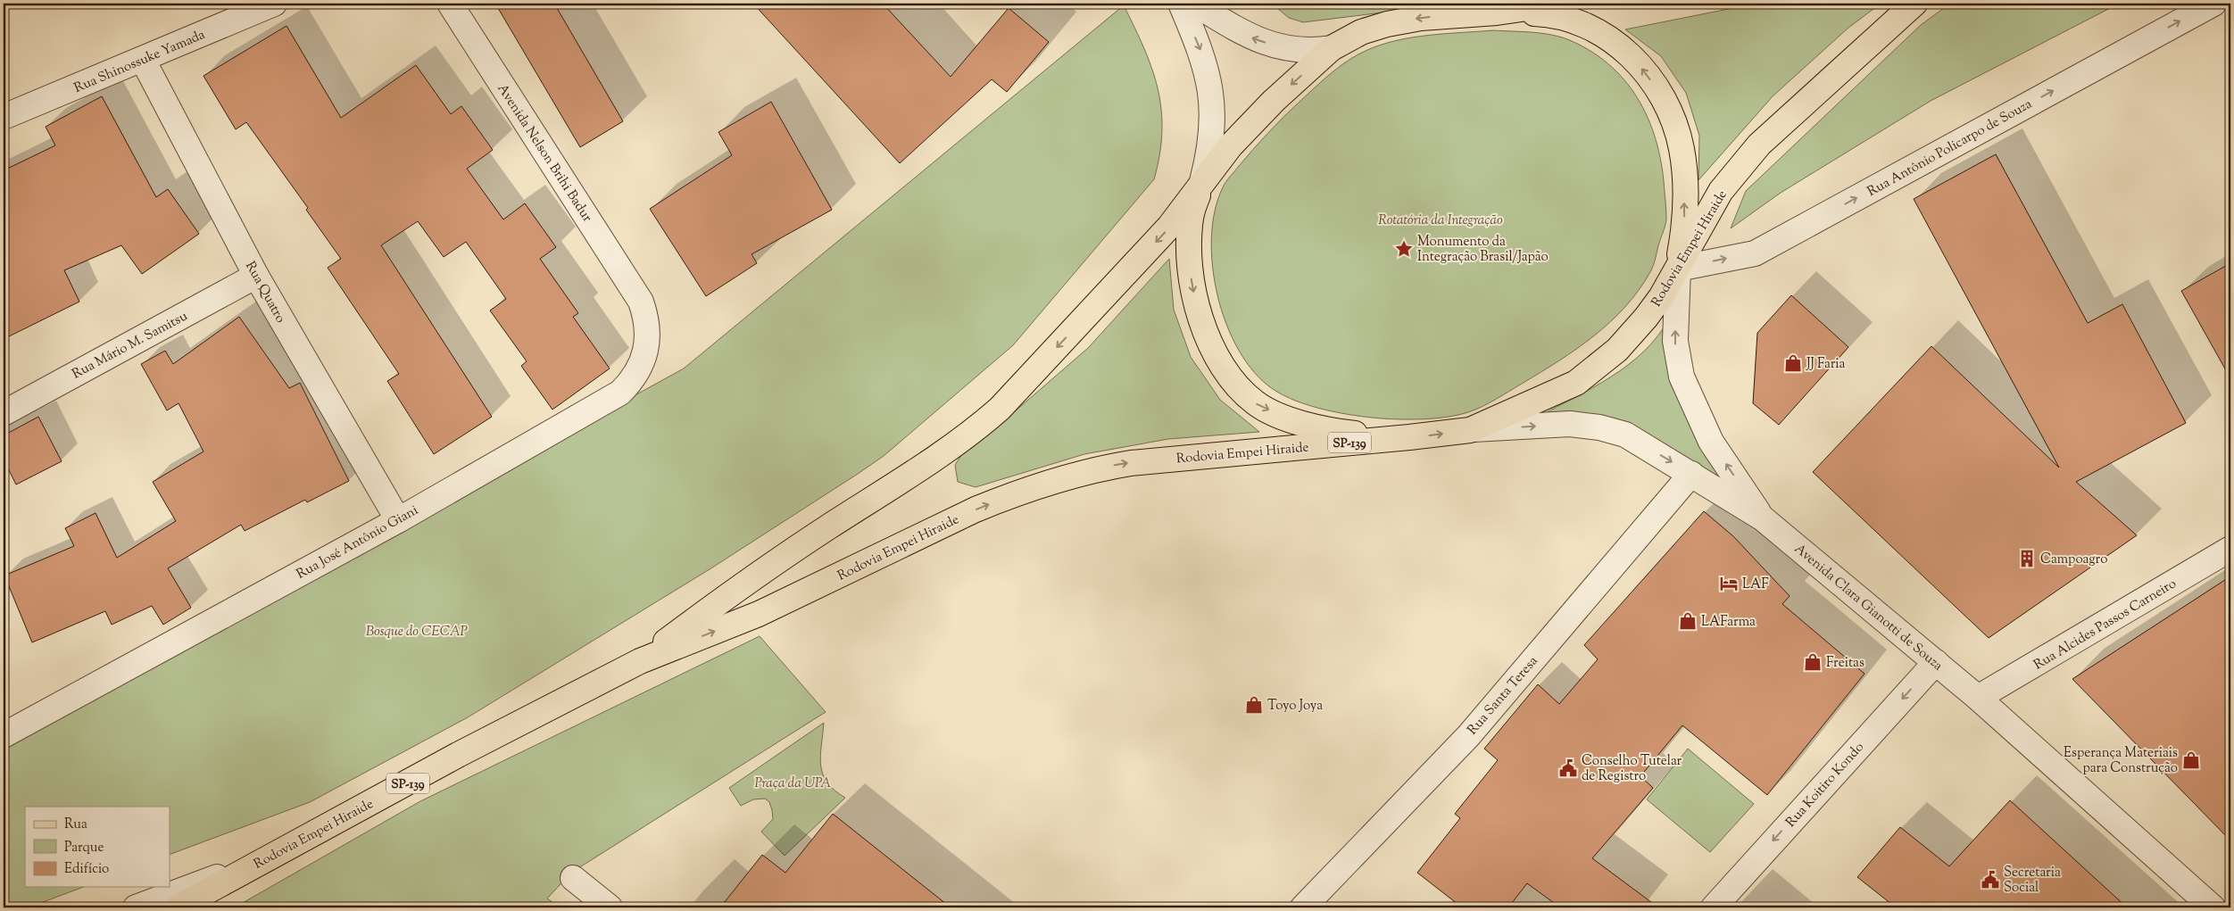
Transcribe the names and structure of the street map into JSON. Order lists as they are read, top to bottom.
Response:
{
  "streets": {
    "main road": ["Rodovia Empei Hiraide", "SP-139"],
    "street": [
      "Rua Shinossuke Yamada",
      "Rua Antônio Policarpo de Souza",
      "Avenida Nelson Brihi Badur",
      "Rua Quatro",
      "Rua Mário M. Samitsu",
      "Rua José Antônio Giani",
      "Avenida Clara Gianotti de Souza",
      "Rua Alcides Passos Carneiro",
      "Rua Santa Teresa",
      "Rua Koitiro Kondo"
    ]
  },
  "crossings": [
    ["Rua Shinossuke Yamada", "Rua Quatro"],
    ["Rua Antônio Policarpo de Souza", "Rodovia Empei Hiraide"],
    ["Avenida Nelson Brihi Badur", "Rua José Antônio Giani"],
    ["Rodovia Empei Hiraide", "Avenida Clara Gianotti de Souza"],
    ["Rua Quatro", "Rua Mário M. Samitsu"],
    ["Rua Quatro", "Rua José Antônio Giani"],
    ["Avenida Clara Gianotti de Souza", "Rua Alcides Passos Carneiro"],
    ["Avenida Clara Gianotti de Souza", "Rua Santa Teresa"],
    ["Avenida Clara Gianotti de Souza", "Rua Koitiro Kondo"]
  ],
  "one_way": ["Rua Antônio Policarpo de Souza", "Rua Koitiro Kondo"],
  "parks": ["Rotatória da Integração", "Bosque do CECAP", "Praça da UPA"],
  "places": {
    "place": ["Monumento da Integração Brasil/Japão"],
    "shop": [
      "JJ Faria",
      "LAFarma",
      "Freitas",
      "Toyo Joya",
      "Esperança Materiais para Construção"
    ],
    "building": ["Campoagro"],
    "hotel": ["LAF"],
    "public building": ["Conselho Tutelar de Registro", "Secretaria Social"]
  },
  "legend": ["Rua", "Parque", "Edifício"]
}
